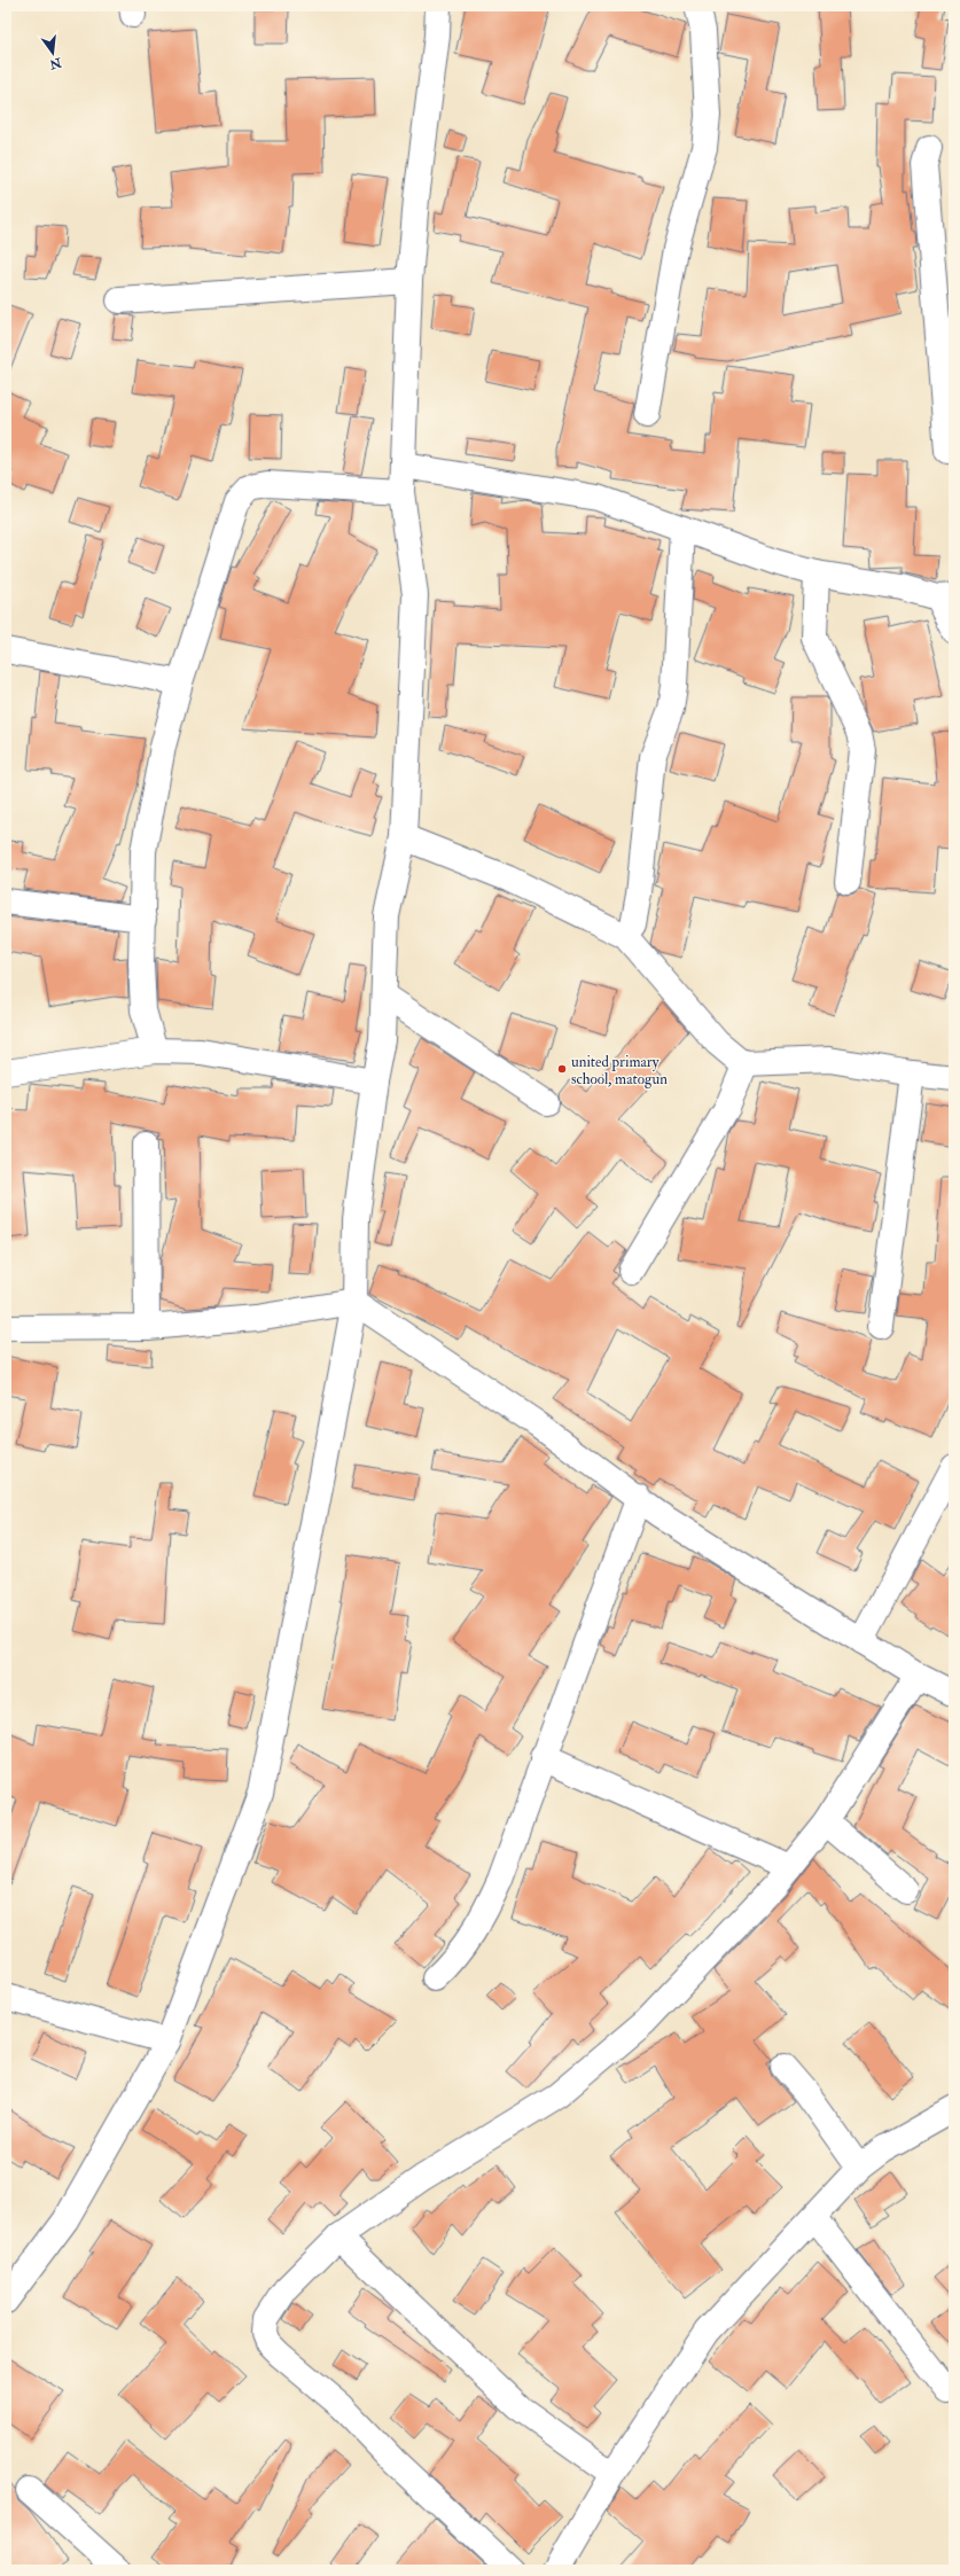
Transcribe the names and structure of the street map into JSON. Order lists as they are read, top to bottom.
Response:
{
  "places": ["united primary school, matogun"],
  "north": "bottom"
}
